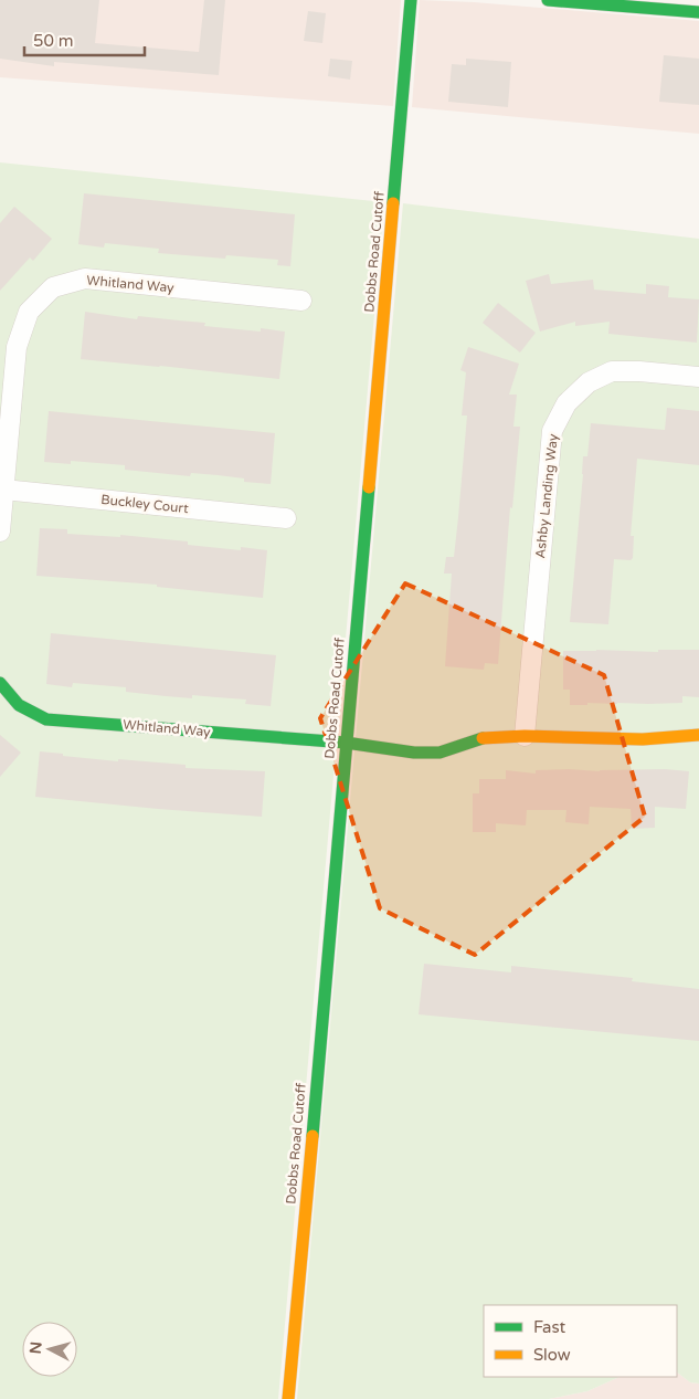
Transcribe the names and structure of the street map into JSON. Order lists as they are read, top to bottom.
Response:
{
  "streets": {
    "street": [
      "Dobbs Road Cutoff",
      "Whitland Way",
      "Ashby Landing Way",
      "Buckley Court"
    ]
  },
  "crossings": [
    ["Dobbs Road Cutoff", "Whitland Way"],
    ["Whitland Way", "Buckley Court"]
  ],
  "legend": ["Fast", "Slow"],
  "scale_bar": "50 m",
  "north": "left"
}
